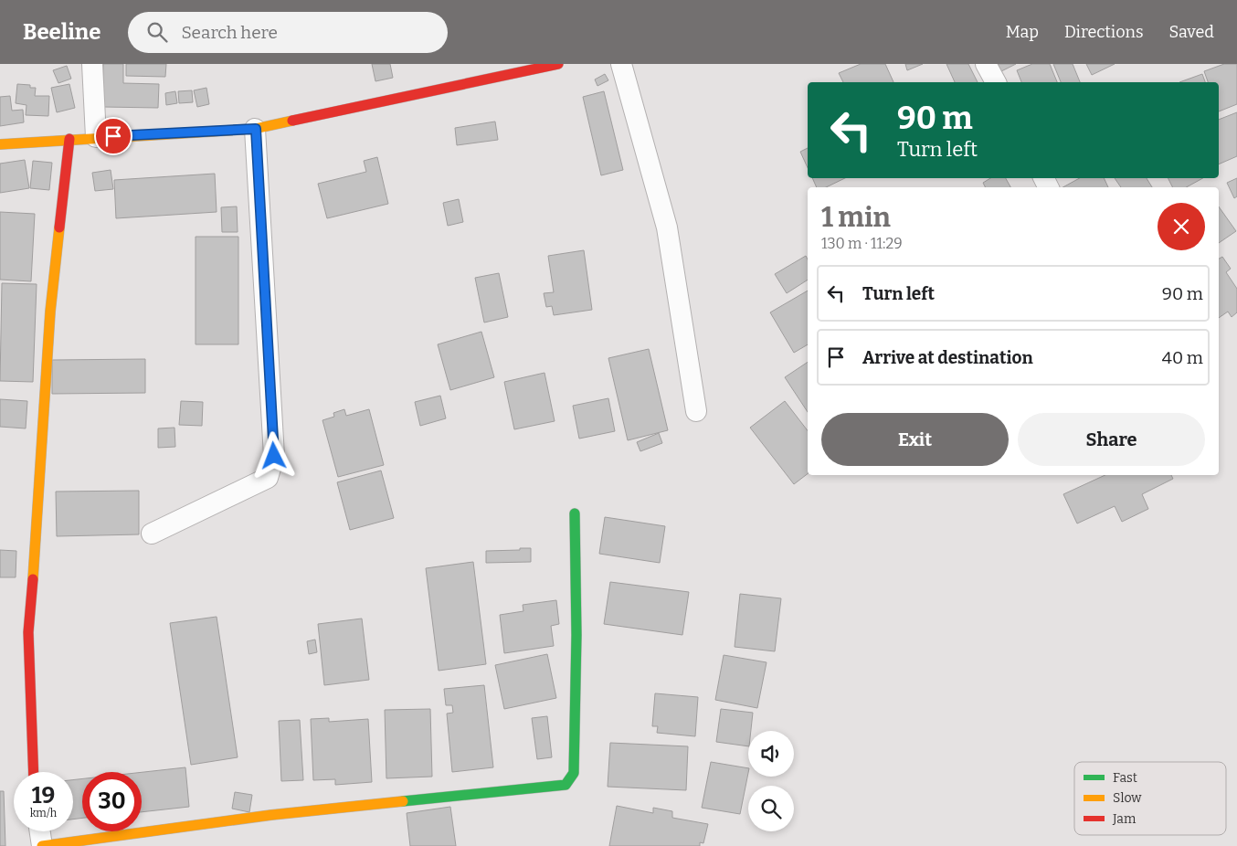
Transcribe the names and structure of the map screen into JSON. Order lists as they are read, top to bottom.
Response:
{
  "legend": ["Fast", "Slow", "Jam"],
  "page": {
    "header": "Beeline",
    "search": "Search here",
    "nav": ["Map", "Directions", "Saved"],
    "turn": ["90 m", "Turn left"],
    "heading": ["1 min", "130 m · 11:29"],
    "list": [
      {
        "name": "Turn left",
        "value": "90 m"
      },
      {
        "name": "Arrive at destination",
        "value": "40 m"
      }
    ],
    "buttons": ["Exit", "Share"],
    "speed": "19 km/h",
    "limit": "30"
  }
}
